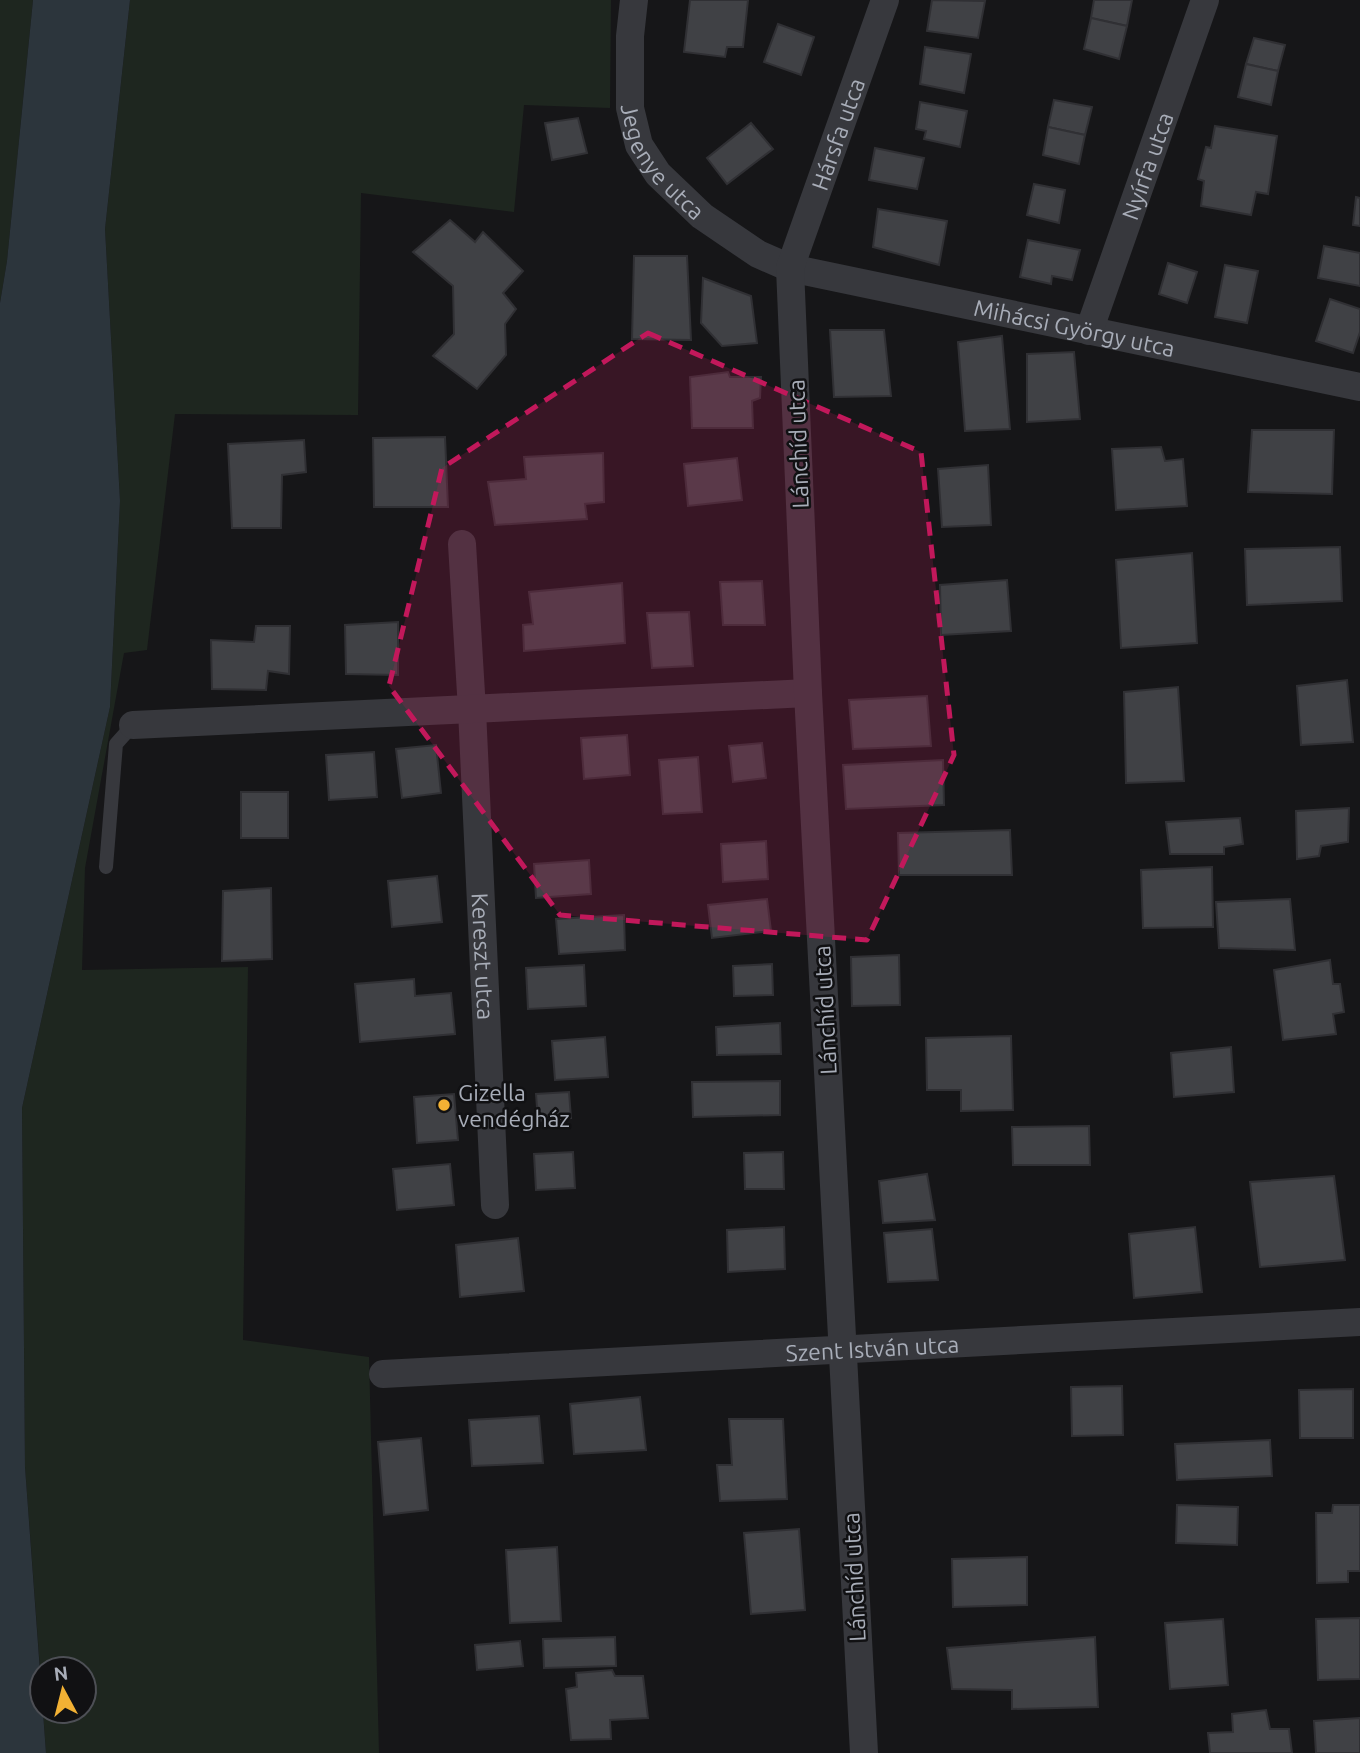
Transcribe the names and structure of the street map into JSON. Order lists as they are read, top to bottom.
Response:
{
  "streets": {
    "street": [
      "Hársfa utca",
      "Jegenye utca",
      "Nyírfa utca",
      "Mihácsi György utca",
      "Lánchíd utca",
      "Kereszt utca",
      "Szent István utca"
    ]
  },
  "crossings": [
    ["Hársfa utca", "Jegenye utca"],
    ["Hársfa utca", "Mihácsi György utca"],
    ["Hársfa utca", "Lánchíd utca"],
    ["Jegenye utca", "Mihácsi György utca"],
    ["Jegenye utca", "Lánchíd utca"],
    ["Nyírfa utca", "Mihácsi György utca"],
    ["Mihácsi György utca", "Lánchíd utca"],
    ["Lánchíd utca", "Szent István utca"]
  ],
  "places": ["Gizella vendégház"],
  "north": "top"
}
